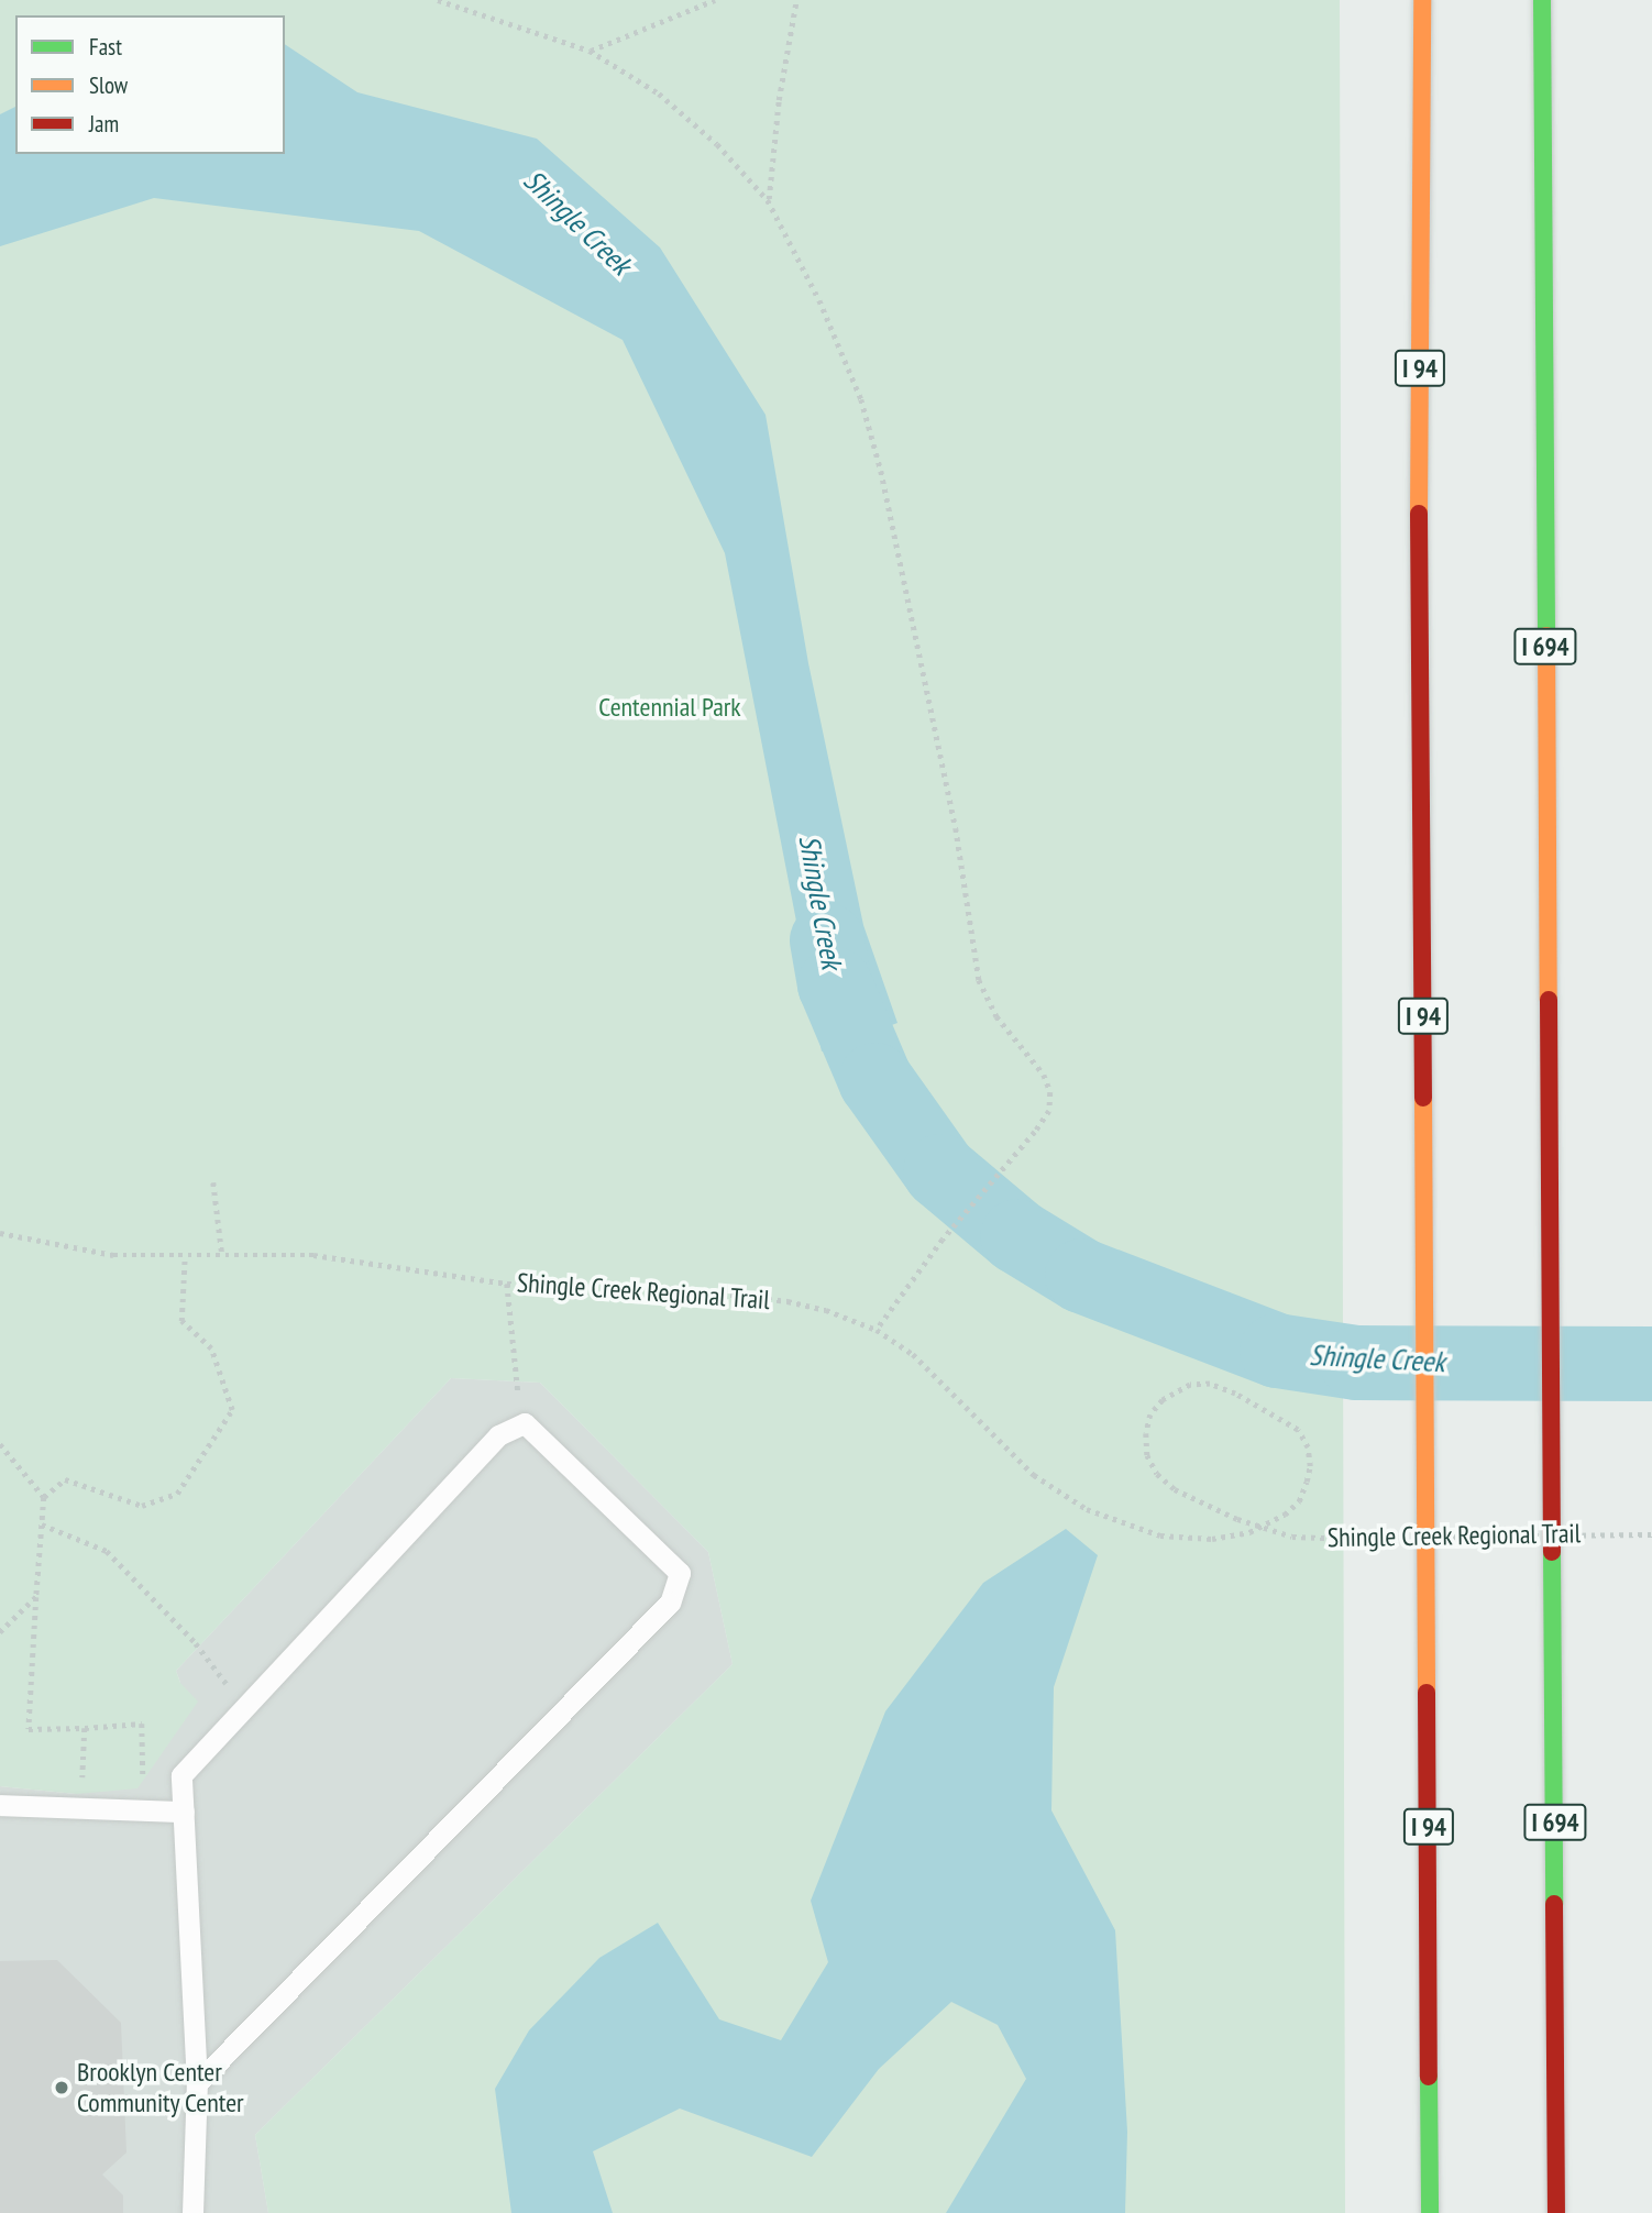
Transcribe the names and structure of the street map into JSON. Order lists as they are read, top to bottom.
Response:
{
  "streets": {
    "highway": ["I 94", "I 694"],
    "path": ["Shingle Creek Regional Trail"]
  },
  "water": ["Shingle Creek"],
  "parks": ["Centennial Park"],
  "places": ["Brooklyn Center Community Center"],
  "legend": ["Fast", "Slow", "Jam"]
}
